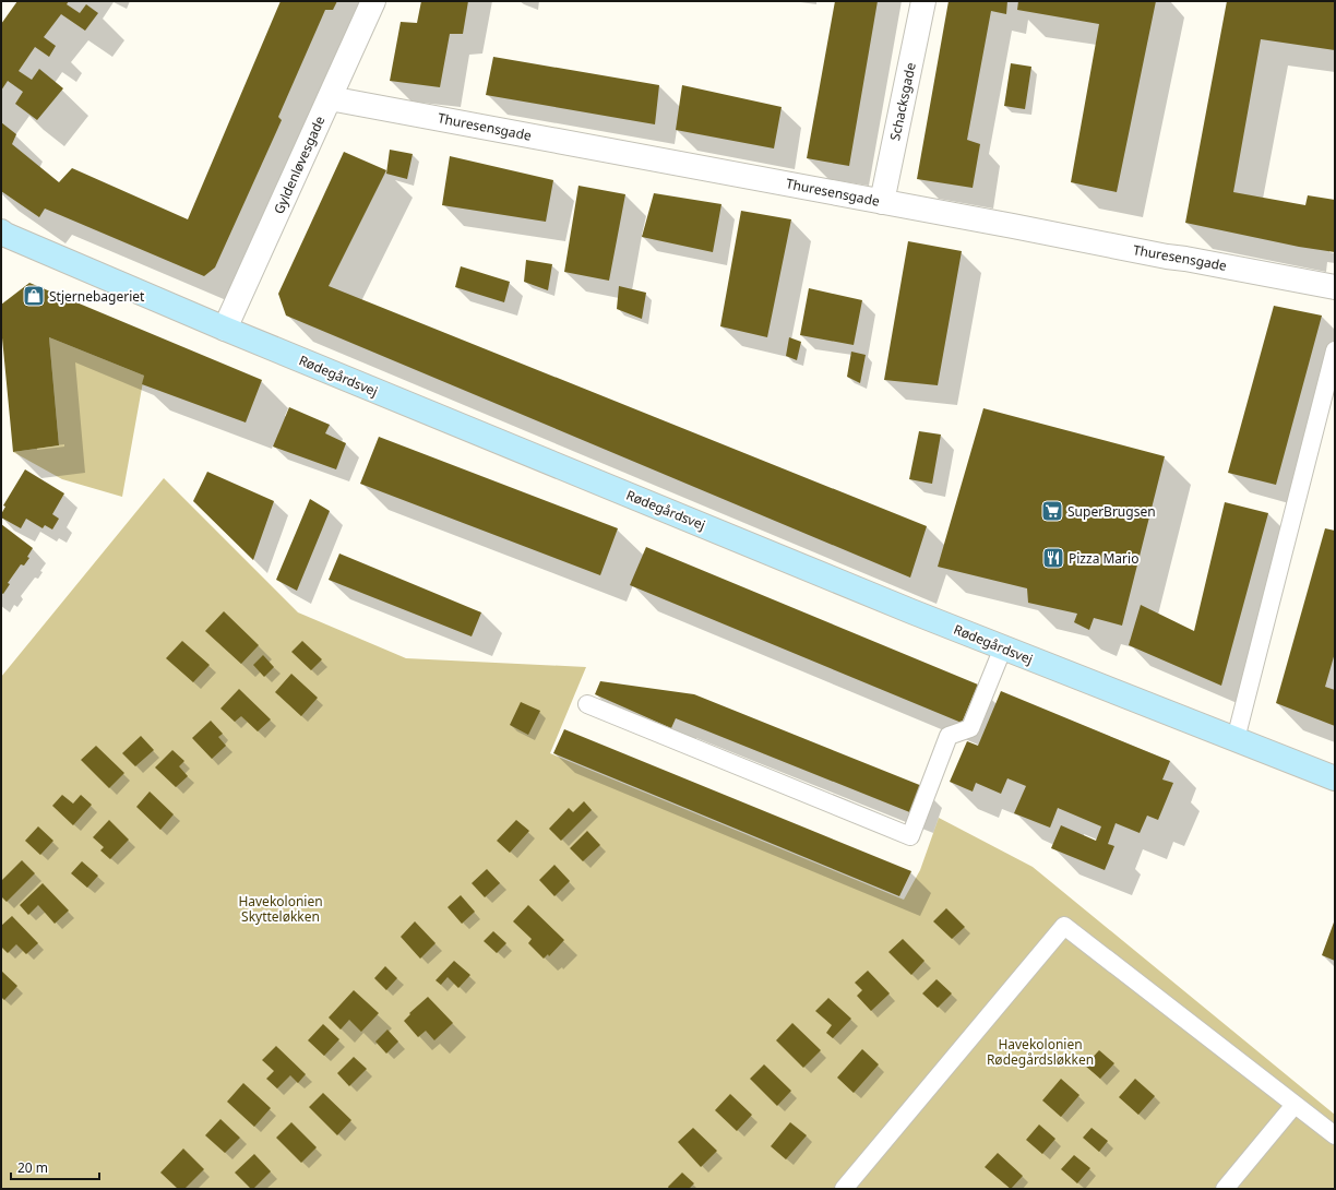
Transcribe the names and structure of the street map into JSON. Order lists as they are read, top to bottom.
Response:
{
  "streets": {
    "street": [
      "Schacksgade",
      "Thuresensgade",
      "Gyldenløvesgade",
      "Rødegårdsvej"
    ]
  },
  "crossings": [
    ["Schacksgade", "Thuresensgade"],
    ["Thuresensgade", "Gyldenløvesgade"],
    ["Gyldenløvesgade", "Rødegårdsvej"]
  ],
  "parks": ["Havekolonien Skytteløkken", "Havekolonien Rødegårdsløkken"],
  "places": {
    "shop": ["Stjernebageriet"],
    "supermarket": ["SuperBrugsen"],
    "restaurant": ["Pizza Mario"]
  },
  "scale_bar": "20 m"
}
